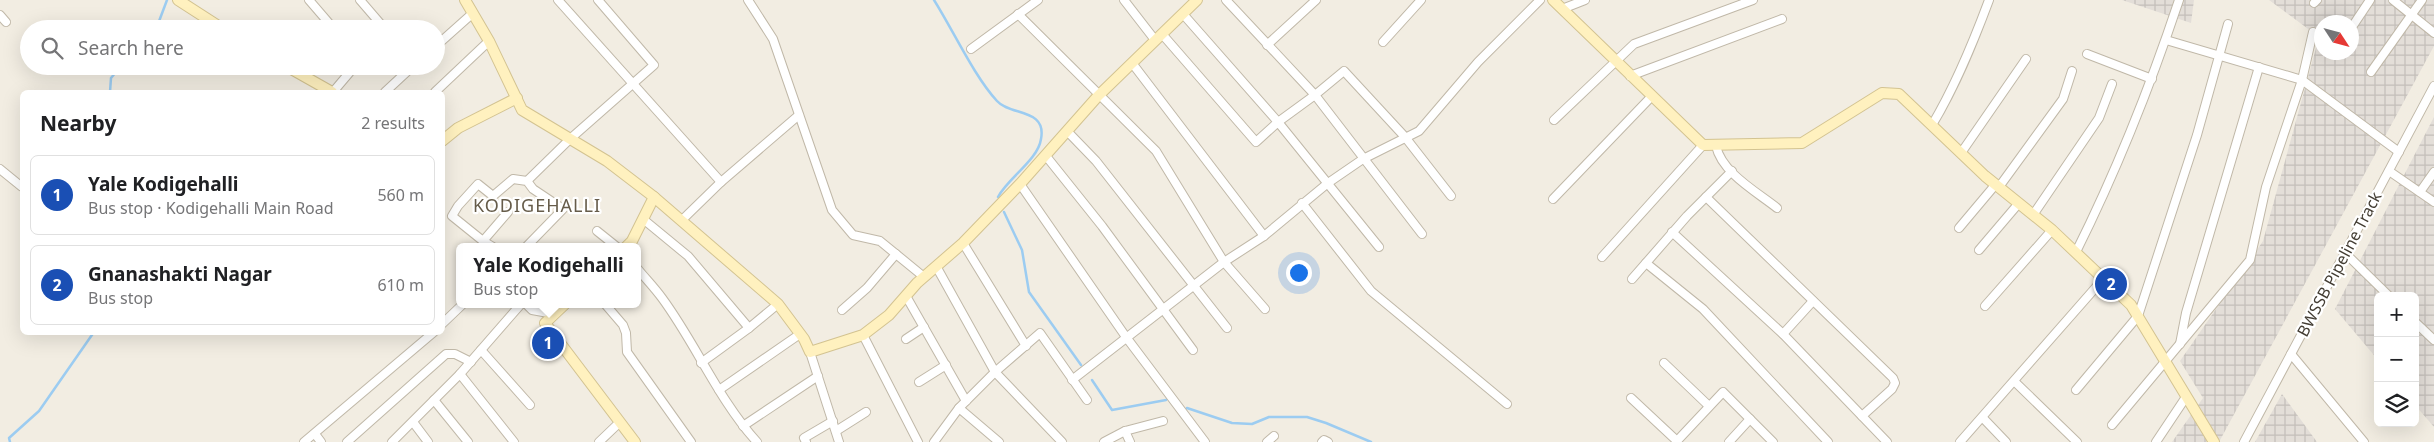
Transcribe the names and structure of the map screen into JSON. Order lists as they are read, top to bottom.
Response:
{
  "streets": {
    "street": ["BWSSB Pipeline Track"]
  },
  "districts": ["KODIGEHALLI"],
  "north": "bottom right",
  "page": {
    "search": "Search here",
    "heading": ["Nearby", "2 results"],
    "list": [
      {
        "mark": "1",
        "name": "Yale Kodigehalli",
        "note": "Bus stop · Kodigehalli Main Road",
        "value": "560 m"
      },
      {
        "mark": "2",
        "name": "Gnanashakti Nagar",
        "note": "Bus stop",
        "value": "610 m"
      }
    ],
    "popup": ["Yale Kodigehalli", "Bus stop"],
    "pins": ["2", "1"],
    "map_buttons": ["+", "−"]
  }
}
